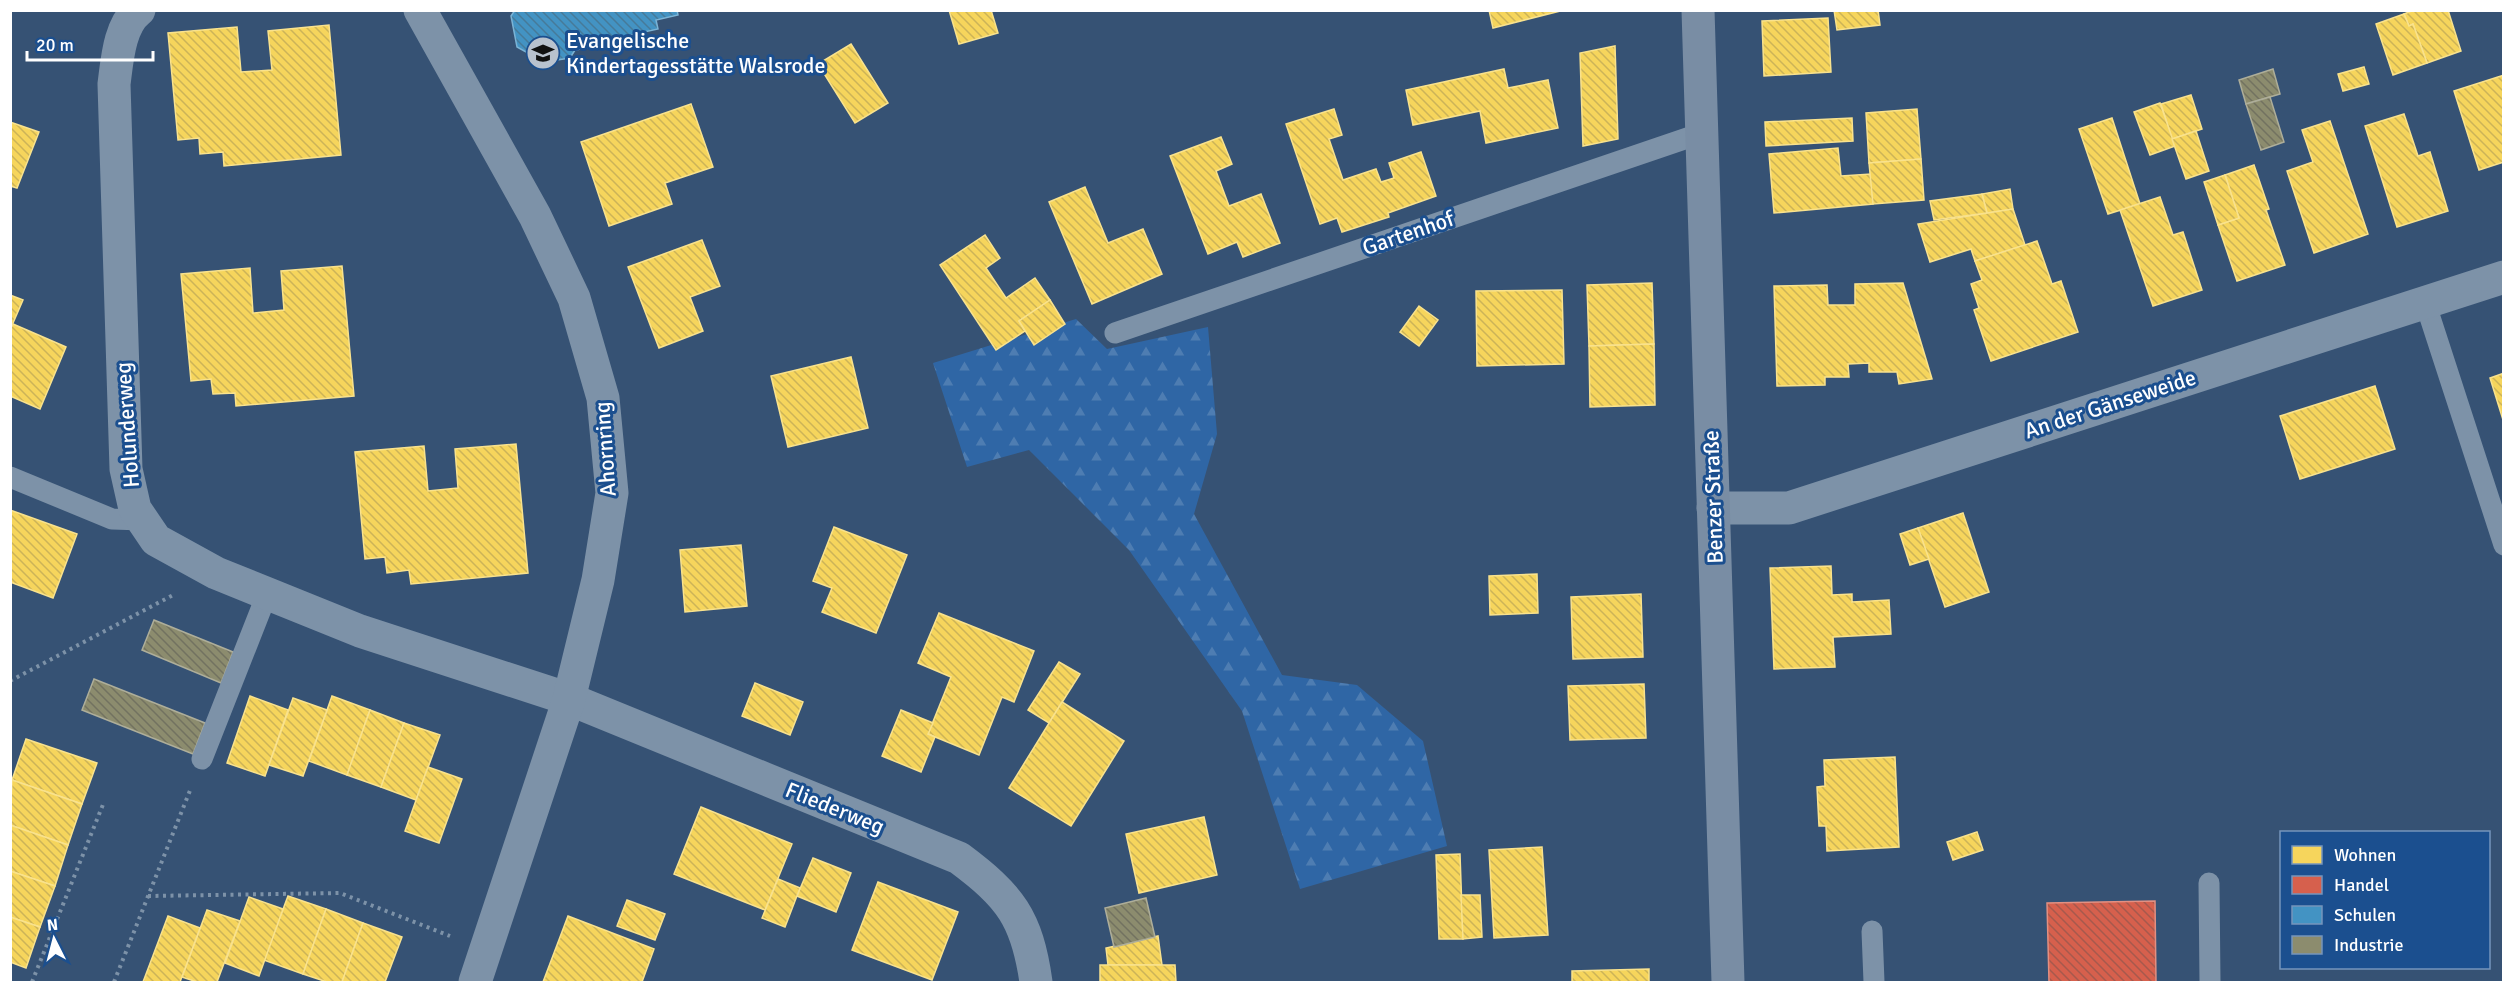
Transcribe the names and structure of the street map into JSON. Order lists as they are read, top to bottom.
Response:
{
  "streets": {
    "street": [
      "An der Gänseweide",
      "Holunderweg",
      "Ahornring",
      "Benzer Straße",
      "Fliederweg"
    ],
    "lane": ["Gartenhof"]
  },
  "crossings": [
    ["Gartenhof", "Benzer Straße"],
    ["An der Gänseweide", "Benzer Straße"],
    ["Holunderweg", "Ahornring"],
    ["Holunderweg", "Fliederweg"],
    ["Ahornring", "Fliederweg"]
  ],
  "places": {
    "school or university": ["Evangelische Kindertagesstätte Walsrode"]
  },
  "legend": [
    "Wohnen",
    "Handel",
    "Schulen",
    "Industrie"
  ],
  "scale_bar": "20 m",
  "north": "top"
}
